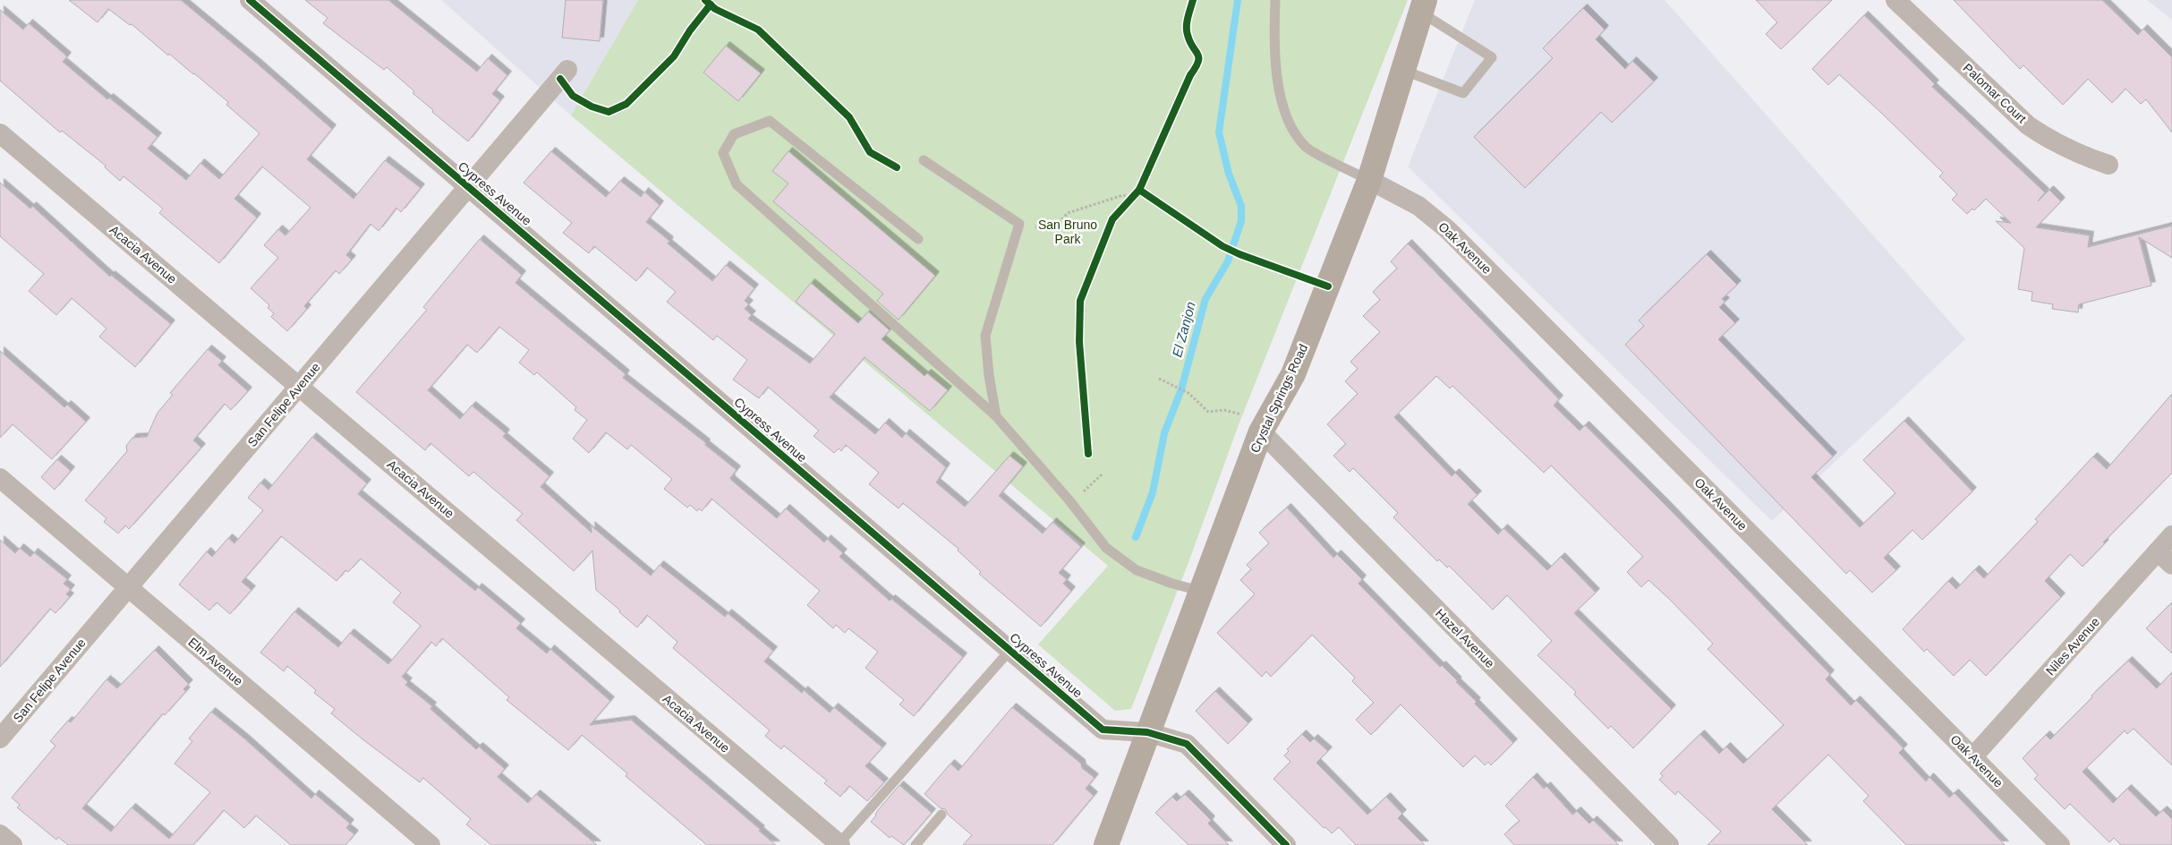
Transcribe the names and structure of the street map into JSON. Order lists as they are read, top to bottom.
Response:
{
  "streets": {
    "main road": ["Crystal Springs Road"],
    "street": [
      "Palomar Court",
      "Cypress Avenue",
      "Oak Avenue",
      "Acacia Avenue",
      "San Felipe Avenue",
      "Hazel Avenue",
      "Niles Avenue",
      "Elm Avenue"
    ]
  },
  "crossings": [
    ["Cypress Avenue", "Crystal Springs Road"],
    ["Cypress Avenue", "San Felipe Avenue"],
    ["Oak Avenue", "Crystal Springs Road"],
    ["Oak Avenue", "Niles Avenue"],
    ["Acacia Avenue", "San Felipe Avenue"],
    ["Crystal Springs Road", "Hazel Avenue"],
    ["San Felipe Avenue", "Elm Avenue"]
  ],
  "water": ["El Zanjon"],
  "parks": ["San Bruno Park"]
}
